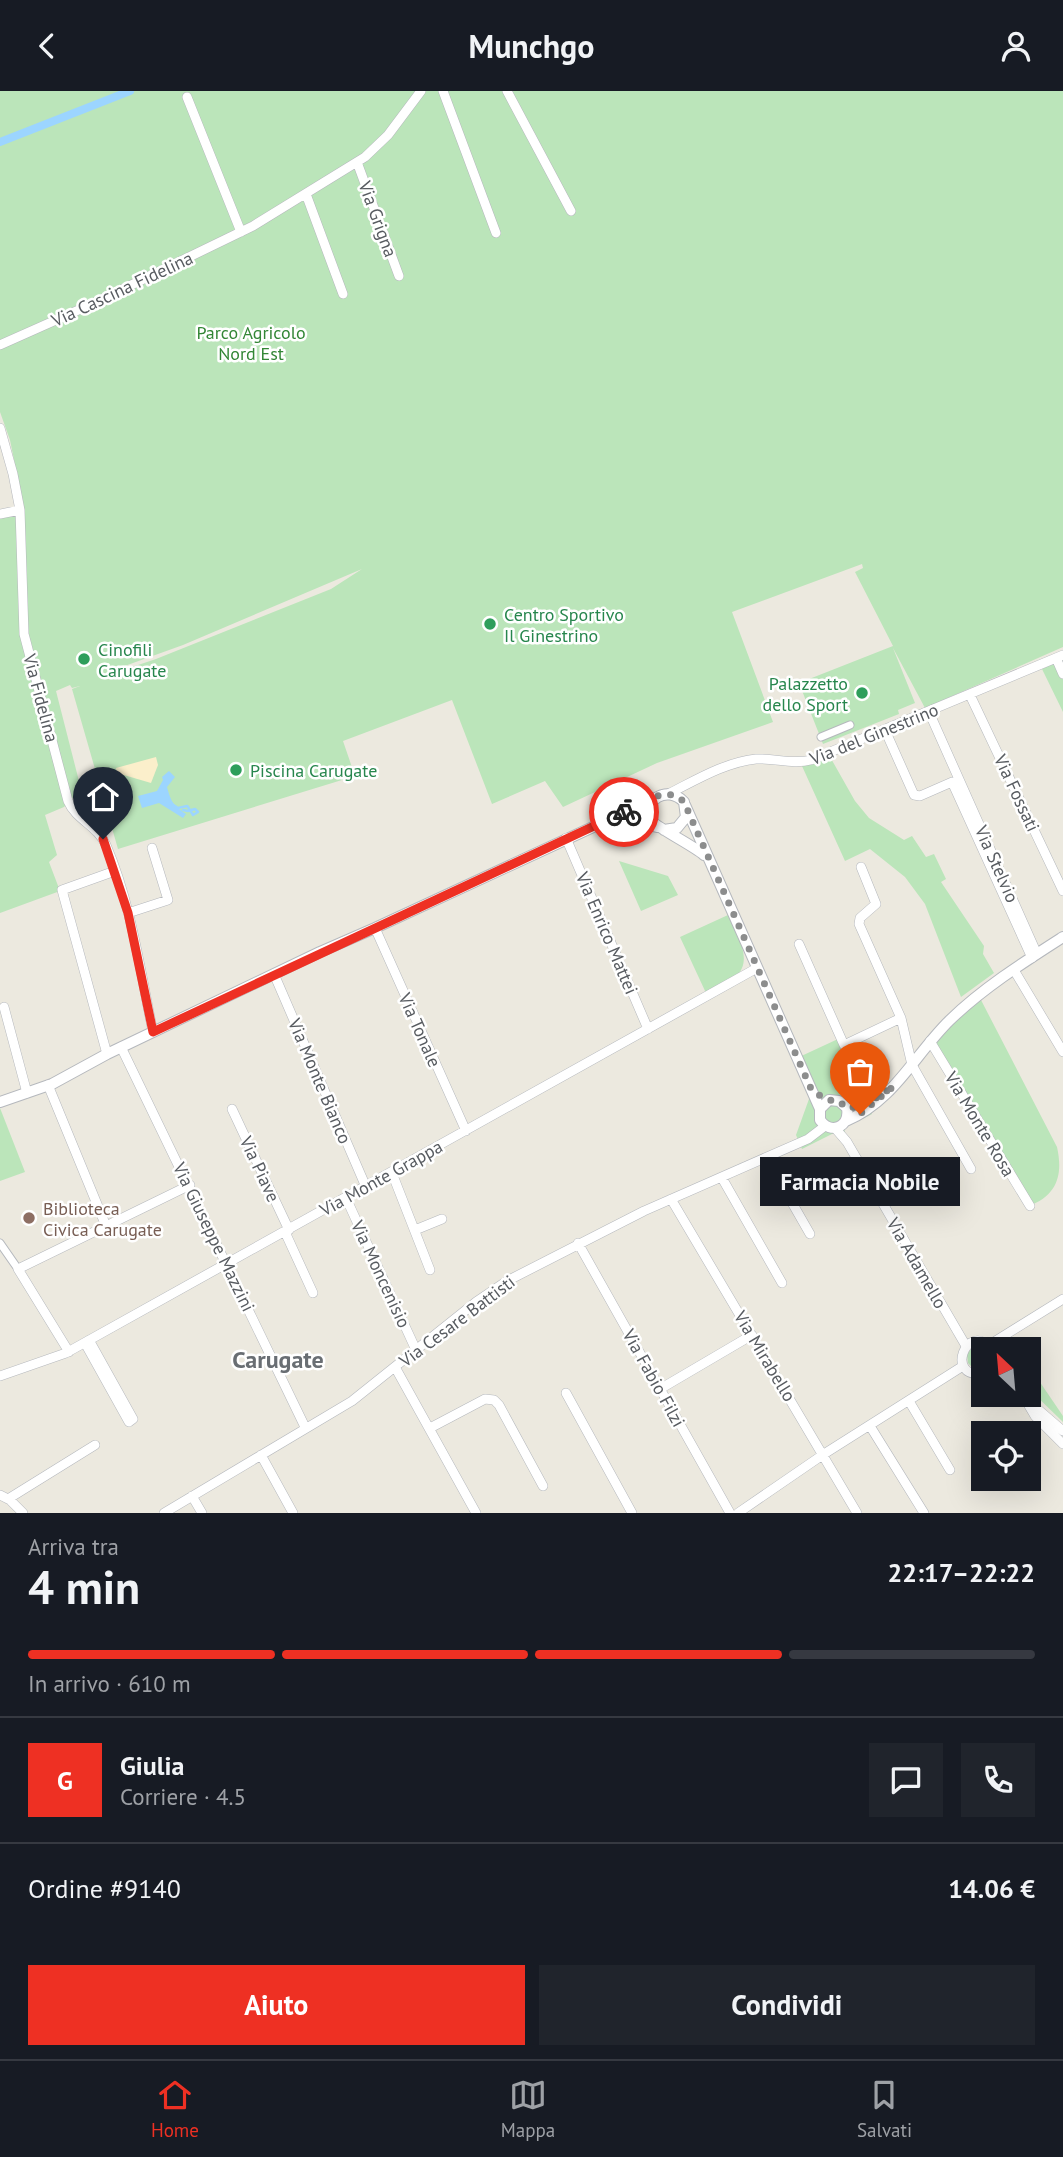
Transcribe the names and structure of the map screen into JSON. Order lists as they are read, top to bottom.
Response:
{
  "streets": {
    "street": [
      "Via Grigna",
      "Via Cascina Fidelina",
      "Via Fidelina",
      "Via del Ginestrino",
      "Via Fossati",
      "Via Stelvio",
      "Via Enrico Mattei",
      "Via Tonale",
      "Via Monte Bianco",
      "Via Monte Rosa",
      "Via Piave",
      "Via Monte Grappa",
      "Via Giuseppe Mazzini",
      "Via Adamello",
      "Via Moncenisio",
      "Via Cesare Battisti",
      "Via Mirabello",
      "Via Fabio Filzi"
    ]
  },
  "crossings": [
    ["Via Grigna", "Via Cascina Fidelina"],
    ["Via Fidelina", "Via del Ginestrino"],
    ["Via del Ginestrino", "Via Fossati"],
    ["Via del Ginestrino", "Via Stelvio"],
    ["Via del Ginestrino", "Via Enrico Mattei"],
    ["Via del Ginestrino", "Via Tonale"],
    ["Via del Ginestrino", "Via Monte Bianco"],
    ["Via Stelvio", "Via Cesare Battisti"],
    ["Via Enrico Mattei", "Via Monte Grappa"],
    ["Via Tonale", "Via Monte Grappa"],
    ["Via Monte Bianco", "Via Monte Grappa"],
    ["Via Monte Rosa", "Via Cesare Battisti"],
    ["Via Piave", "Via Monte Grappa"],
    ["Via Monte Grappa", "Via Giuseppe Mazzini"],
    ["Via Monte Grappa", "Via Moncenisio"],
    ["Via Giuseppe Mazzini", "Via Cesare Battisti"],
    ["Via Adamello", "Via Cesare Battisti"],
    ["Via Moncenisio", "Via Cesare Battisti"],
    ["Via Cesare Battisti", "Via Mirabello"],
    ["Via Cesare Battisti", "Via Fabio Filzi"]
  ],
  "districts": ["Carugate"],
  "parks": ["Parco Agricolo Nord Est"],
  "places": [
    "Centro Sportivo Il Ginestrino",
    "Cinofili Carugate",
    "Palazzetto dello Sport",
    "Piscina Carugate",
    "Farmacia Nobile",
    "Biblioteca Civica Carugate"
  ],
  "north": "top left",
  "page": {
    "header": "Munchgo",
    "bubble": "Farmacia Nobile",
    "heading": ["4 min", "Arriva tra", "22:17–22:22"],
    "panel": [
      "Giulia",
      "Corriere · 4.5",
      "Ordine #9140",
      "14.06 €"
    ],
    "bar": "In arrivo · 610 m",
    "round": "G",
    "buttons": ["Aiuto", "Condividi"],
    "tabs": ["Home", "Mappa", "Salvati"]
  }
}
